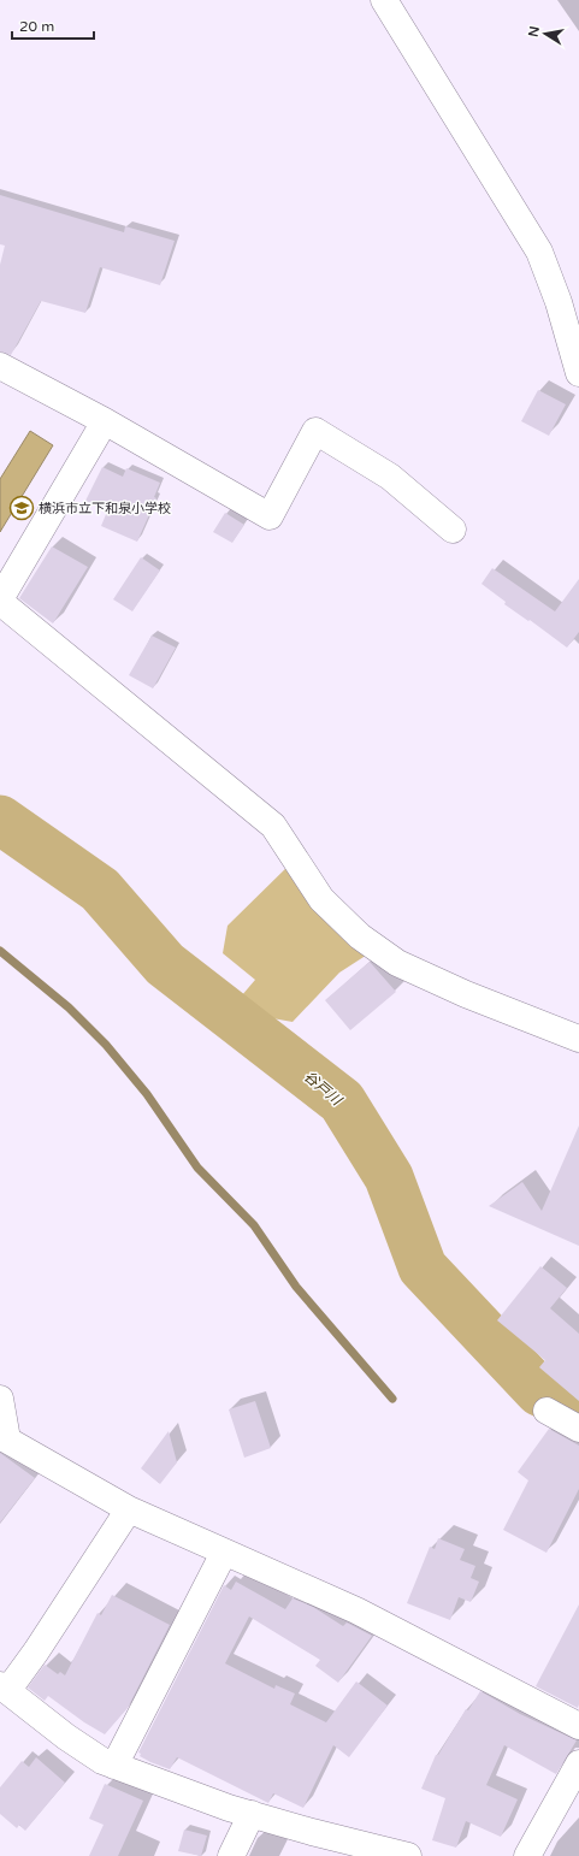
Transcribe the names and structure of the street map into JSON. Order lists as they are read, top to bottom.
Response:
{
  "water": ["谷戸川"],
  "places": {
    "school or university": ["横浜市立下和泉小学校"]
  },
  "scale_bar": "20 m",
  "north": "left"
}
